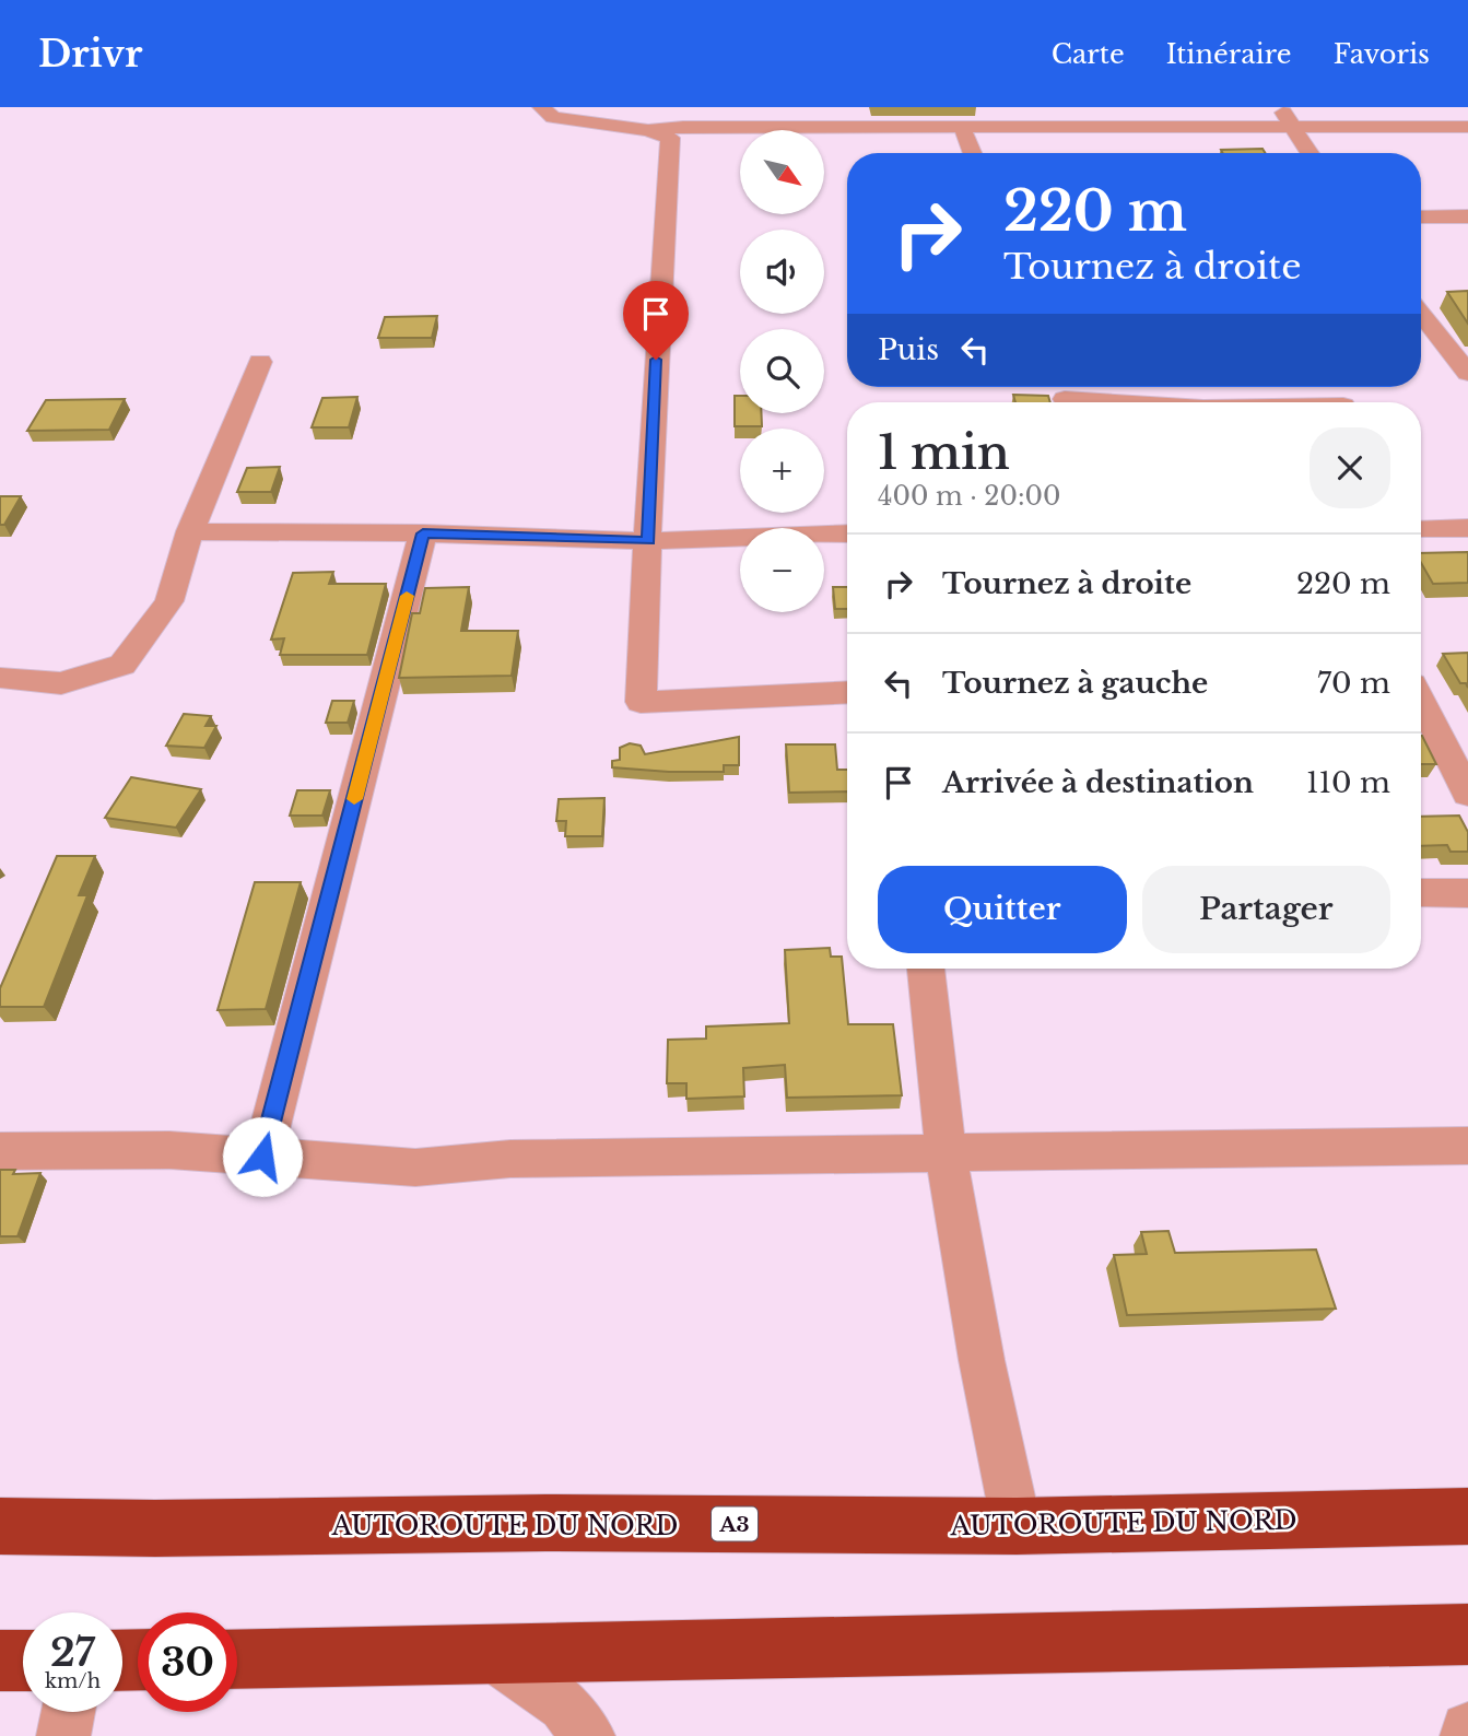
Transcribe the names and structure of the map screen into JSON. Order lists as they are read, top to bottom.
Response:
{
  "streets": {
    "highway": ["AUTOROUTE DU NORD", "A3"]
  },
  "north": "bottom right",
  "page": {
    "header": "Drivr",
    "nav": ["Carte", "Itinéraire", "Favoris"],
    "map_buttons": ["+", "−"],
    "turn": ["220 m", "Tournez à droite"],
    "then": "Puis",
    "heading": ["1 min", "400 m · 20:00"],
    "list": [
      {
        "name": "Tournez à droite",
        "value": "220 m"
      },
      {
        "name": "Tournez à gauche",
        "value": "70 m"
      },
      {
        "name": "Arrivée à destination",
        "value": "110 m"
      }
    ],
    "buttons": ["Quitter", "Partager"],
    "speed": "27 km/h",
    "limit": "30"
  }
}
